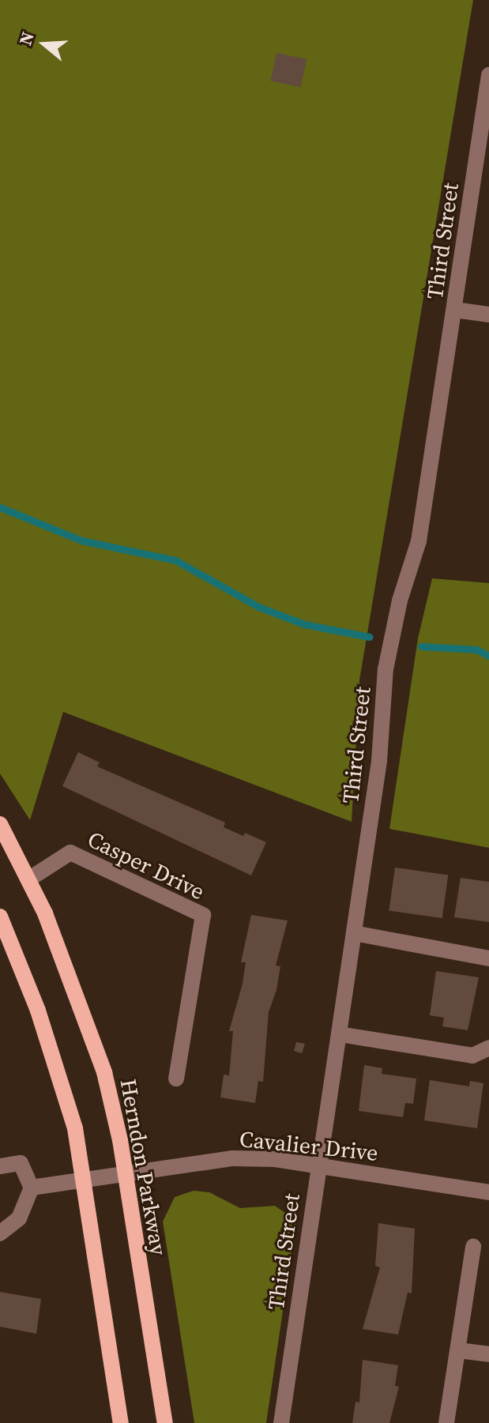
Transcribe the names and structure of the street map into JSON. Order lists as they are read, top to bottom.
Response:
{
  "streets": {
    "main road": ["Herndon Parkway"],
    "street": ["Third Street", "Casper Drive", "Cavalier Drive"]
  },
  "crossings": [
    ["Third Street", "Cavalier Drive"],
    ["Casper Drive", "Herndon Parkway"],
    ["Cavalier Drive", "Herndon Parkway"]
  ],
  "north": "left"
}
